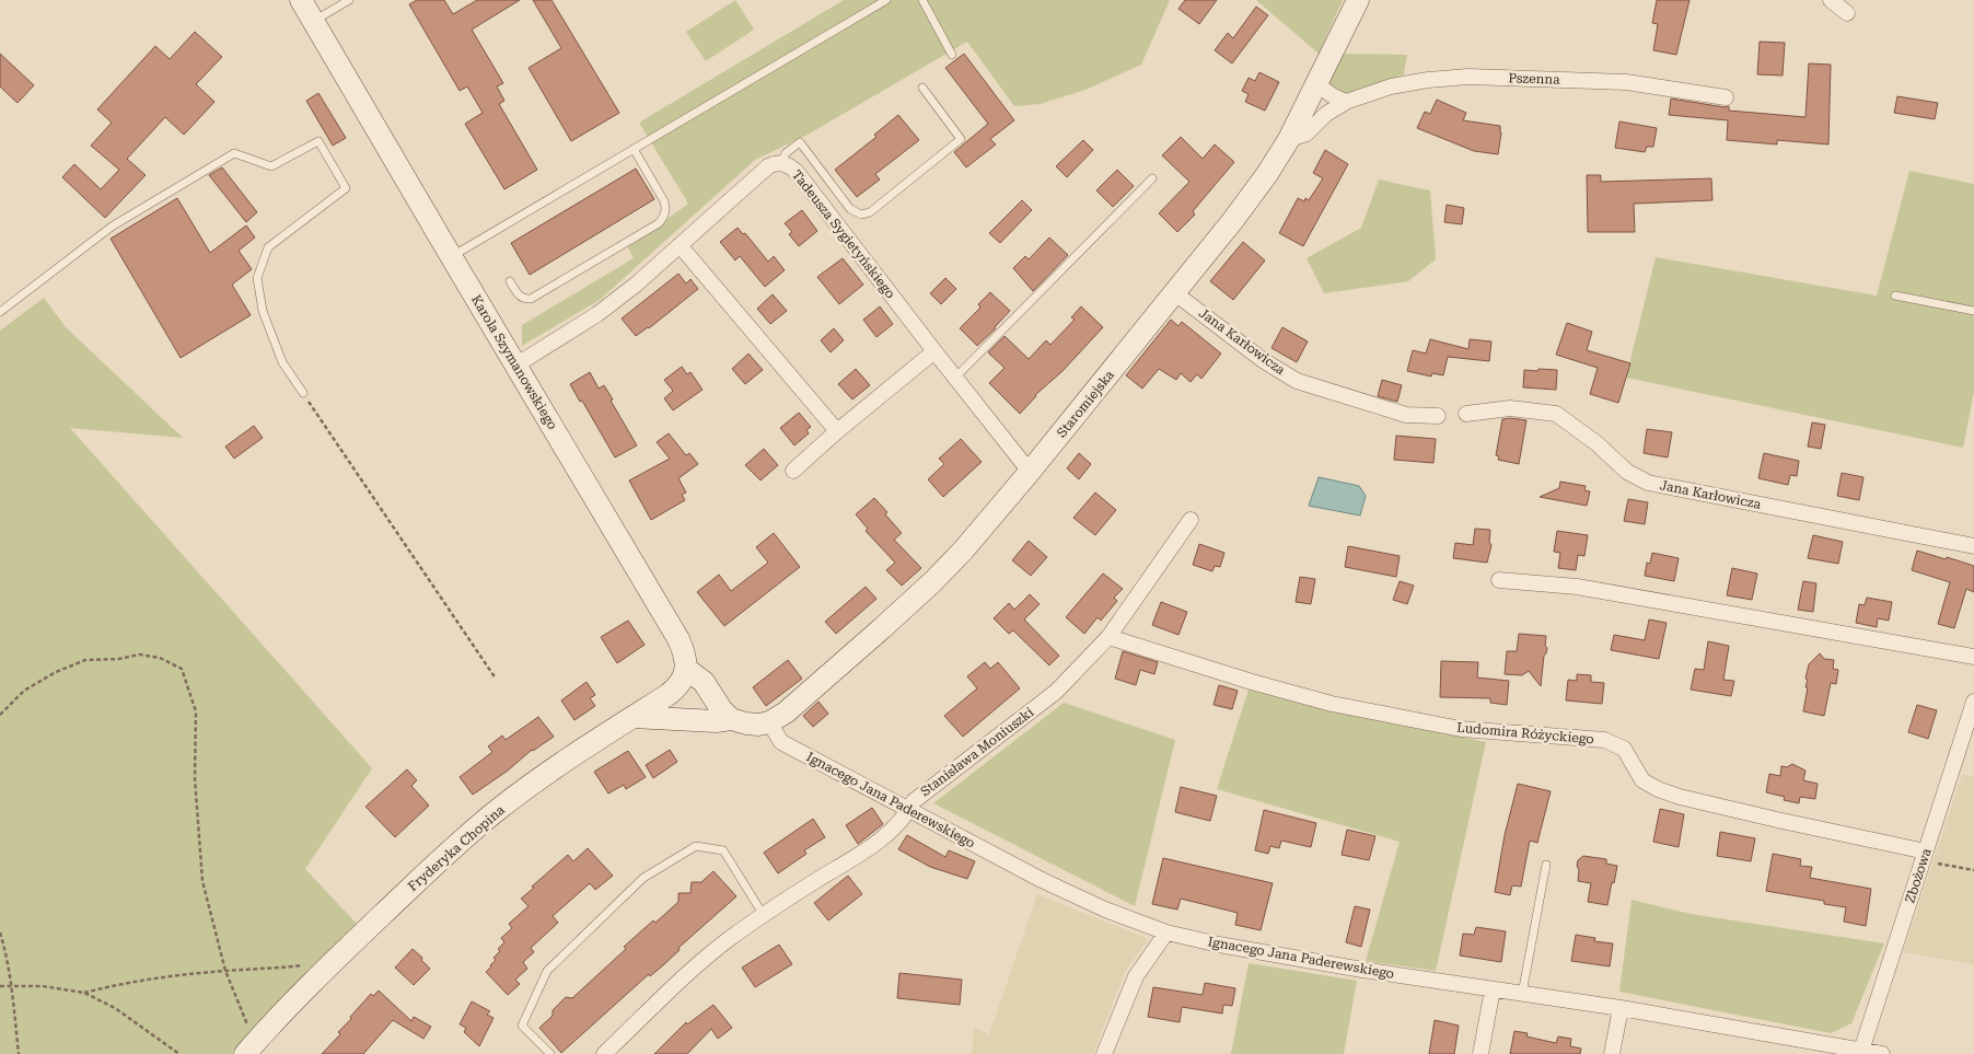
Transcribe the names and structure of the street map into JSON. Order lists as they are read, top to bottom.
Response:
{
  "streets": {
    "street": [
      "Pszenna",
      "Tadeusza Sygietyńskiego",
      "Jana Karłowicza",
      "Karola Szymanowskiego",
      "Staromiejska",
      "Ludomira Różyckiego",
      "Stanisława Moniuszki",
      "Ignacego Jana Paderewskiego",
      "Fryderyka Chopina",
      "Zbożowa"
    ]
  },
  "crossings": [
    ["Pszenna", "Staromiejska"],
    ["Tadeusza Sygietyńskiego", "Karola Szymanowskiego"],
    ["Tadeusza Sygietyńskiego", "Staromiejska"],
    ["Jana Karłowicza", "Staromiejska"],
    ["Karola Szymanowskiego", "Fryderyka Chopina"],
    ["Staromiejska", "Ignacego Jana Paderewskiego"],
    ["Ludomira Różyckiego", "Stanisława Moniuszki"],
    ["Ludomira Różyckiego", "Zbożowa"],
    ["Stanisława Moniuszki", "Ignacego Jana Paderewskiego"],
    ["Ignacego Jana Paderewskiego", "Zbożowa"]
  ]
}
